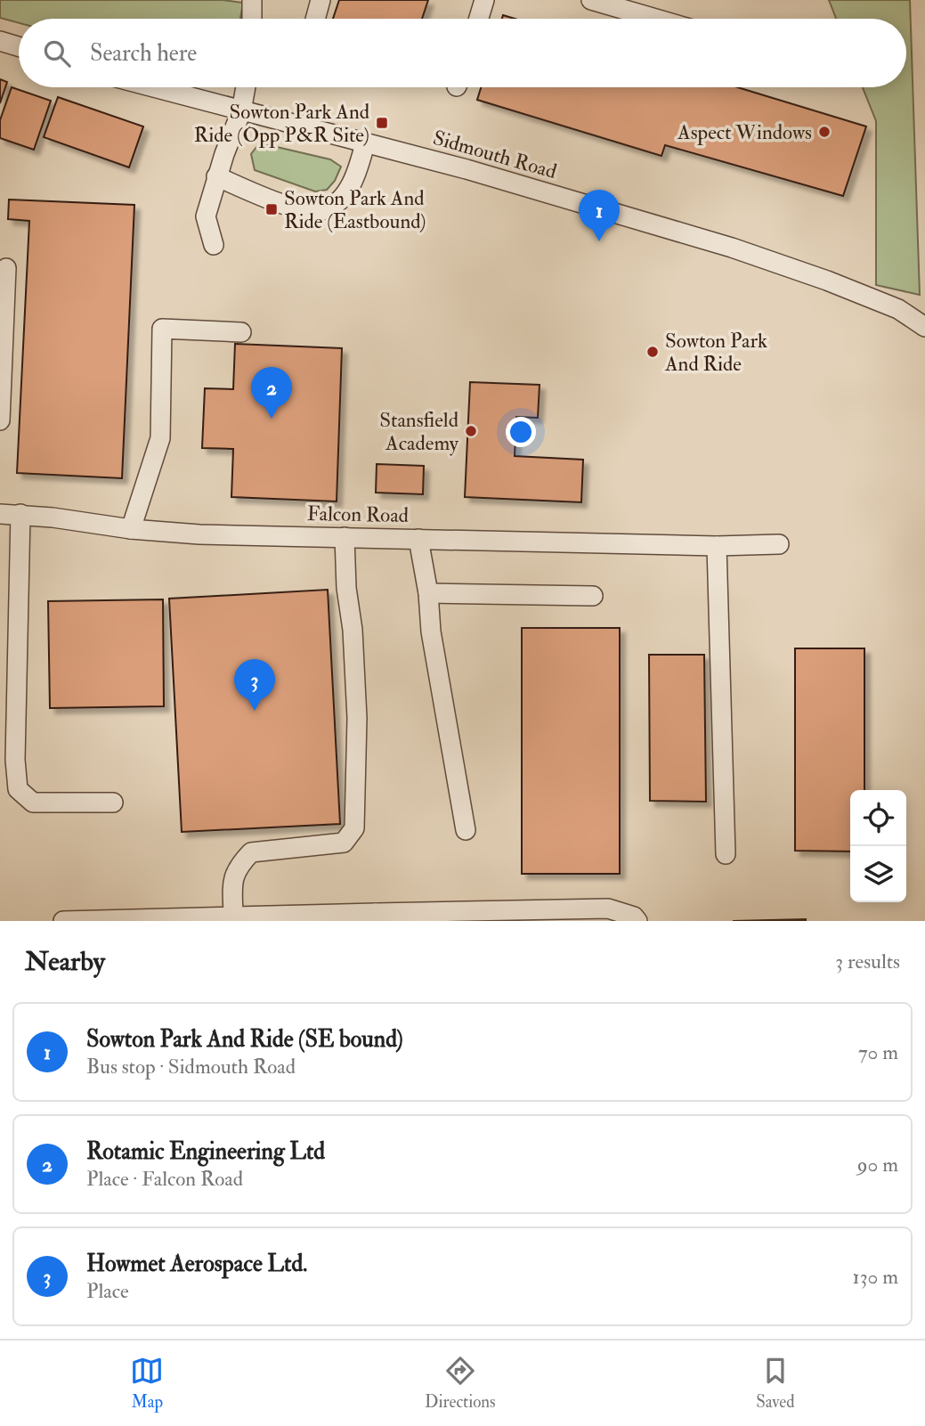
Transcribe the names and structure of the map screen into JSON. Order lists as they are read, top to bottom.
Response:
{
  "streets": {
    "street": ["Sidmouth Road", "Falcon Road"]
  },
  "places": {
    "transit": ["Sowton Park And Ride (Opp P&R Site)", "Sowton Park And Ride (Eastbound)"],
    "other": ["Aspect Windows", "Sowton Park And Ride", "Stansfield Academy"]
  },
  "page": {
    "search": "Search here",
    "pins": ["1", "2", "3"],
    "heading": ["Nearby", "3 results"],
    "list": [
      {
        "mark": "1",
        "name": "Sowton Park And Ride (SE bound)",
        "note": "Bus stop · Sidmouth Road",
        "value": "70 m"
      },
      {
        "mark": "2",
        "name": "Rotamic Engineering Ltd",
        "note": "Place · Falcon Road",
        "value": "90 m"
      },
      {
        "mark": "3",
        "name": "Howmet Aerospace Ltd.",
        "note": "Place",
        "value": "130 m"
      }
    ],
    "nav": ["Map", "Directions", "Saved"]
  }
}
